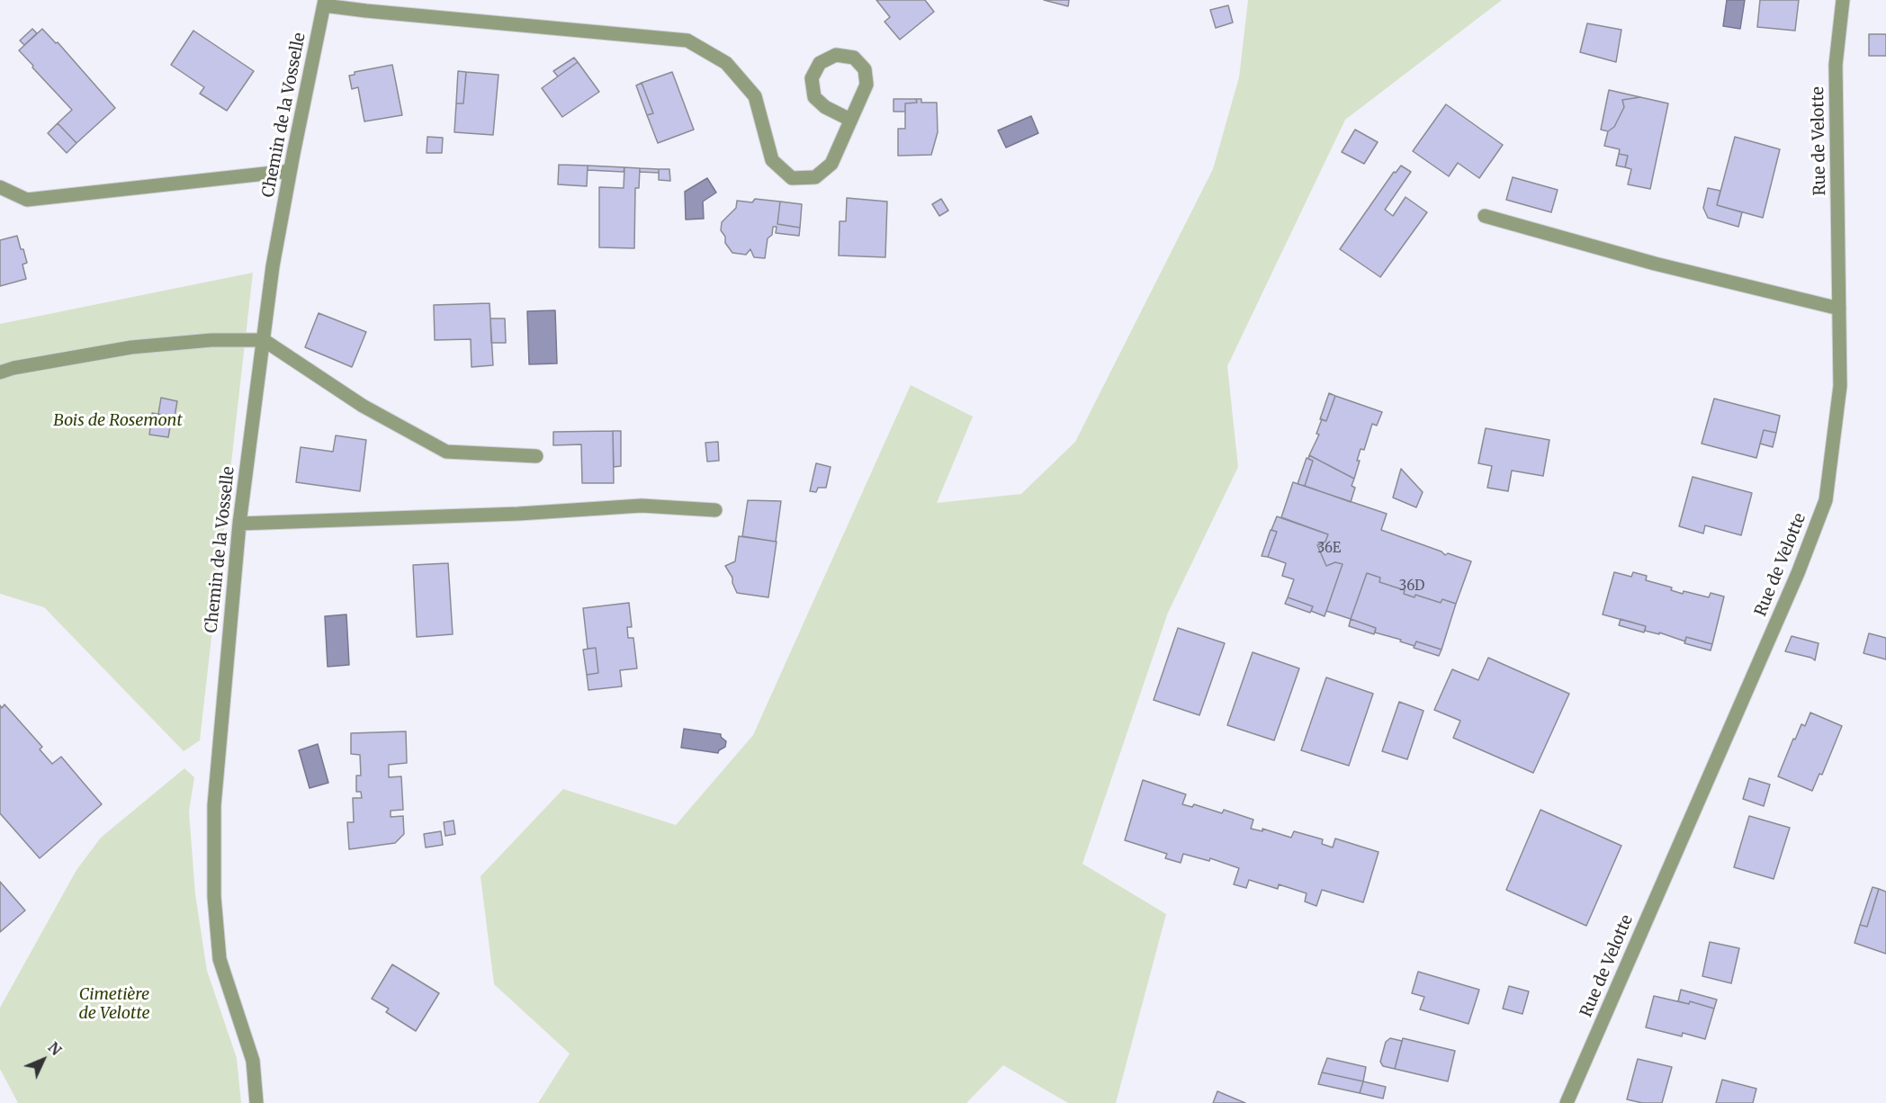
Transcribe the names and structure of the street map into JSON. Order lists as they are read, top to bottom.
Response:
{
  "streets": {
    "street": ["Chemin de la Vosselle", "Rue de Velotte"]
  },
  "parks": ["Bois de Rosemont", "Cimetière de Velotte"],
  "house_numbers": ["36E", "36D"],
  "north": "top right"
}
